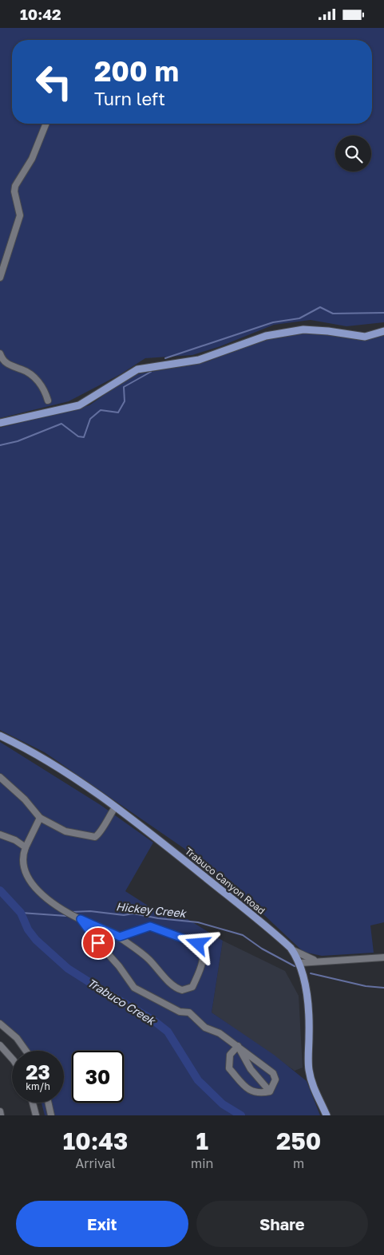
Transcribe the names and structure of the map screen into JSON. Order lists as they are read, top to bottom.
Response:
{
  "streets": {
    "main road": ["Trabuco Canyon Road"]
  },
  "water": ["Hickey Creek", "Trabuco Creek"],
  "page": {
    "status": "10:42",
    "turn": ["200 m", "Turn left"],
    "speed": "23 km/h",
    "limit": "30",
    "eta": [
      "10:43",
      "Arrival",
      "1",
      "min",
      "250",
      "m"
    ],
    "buttons": ["Exit", "Share"]
  }
}
